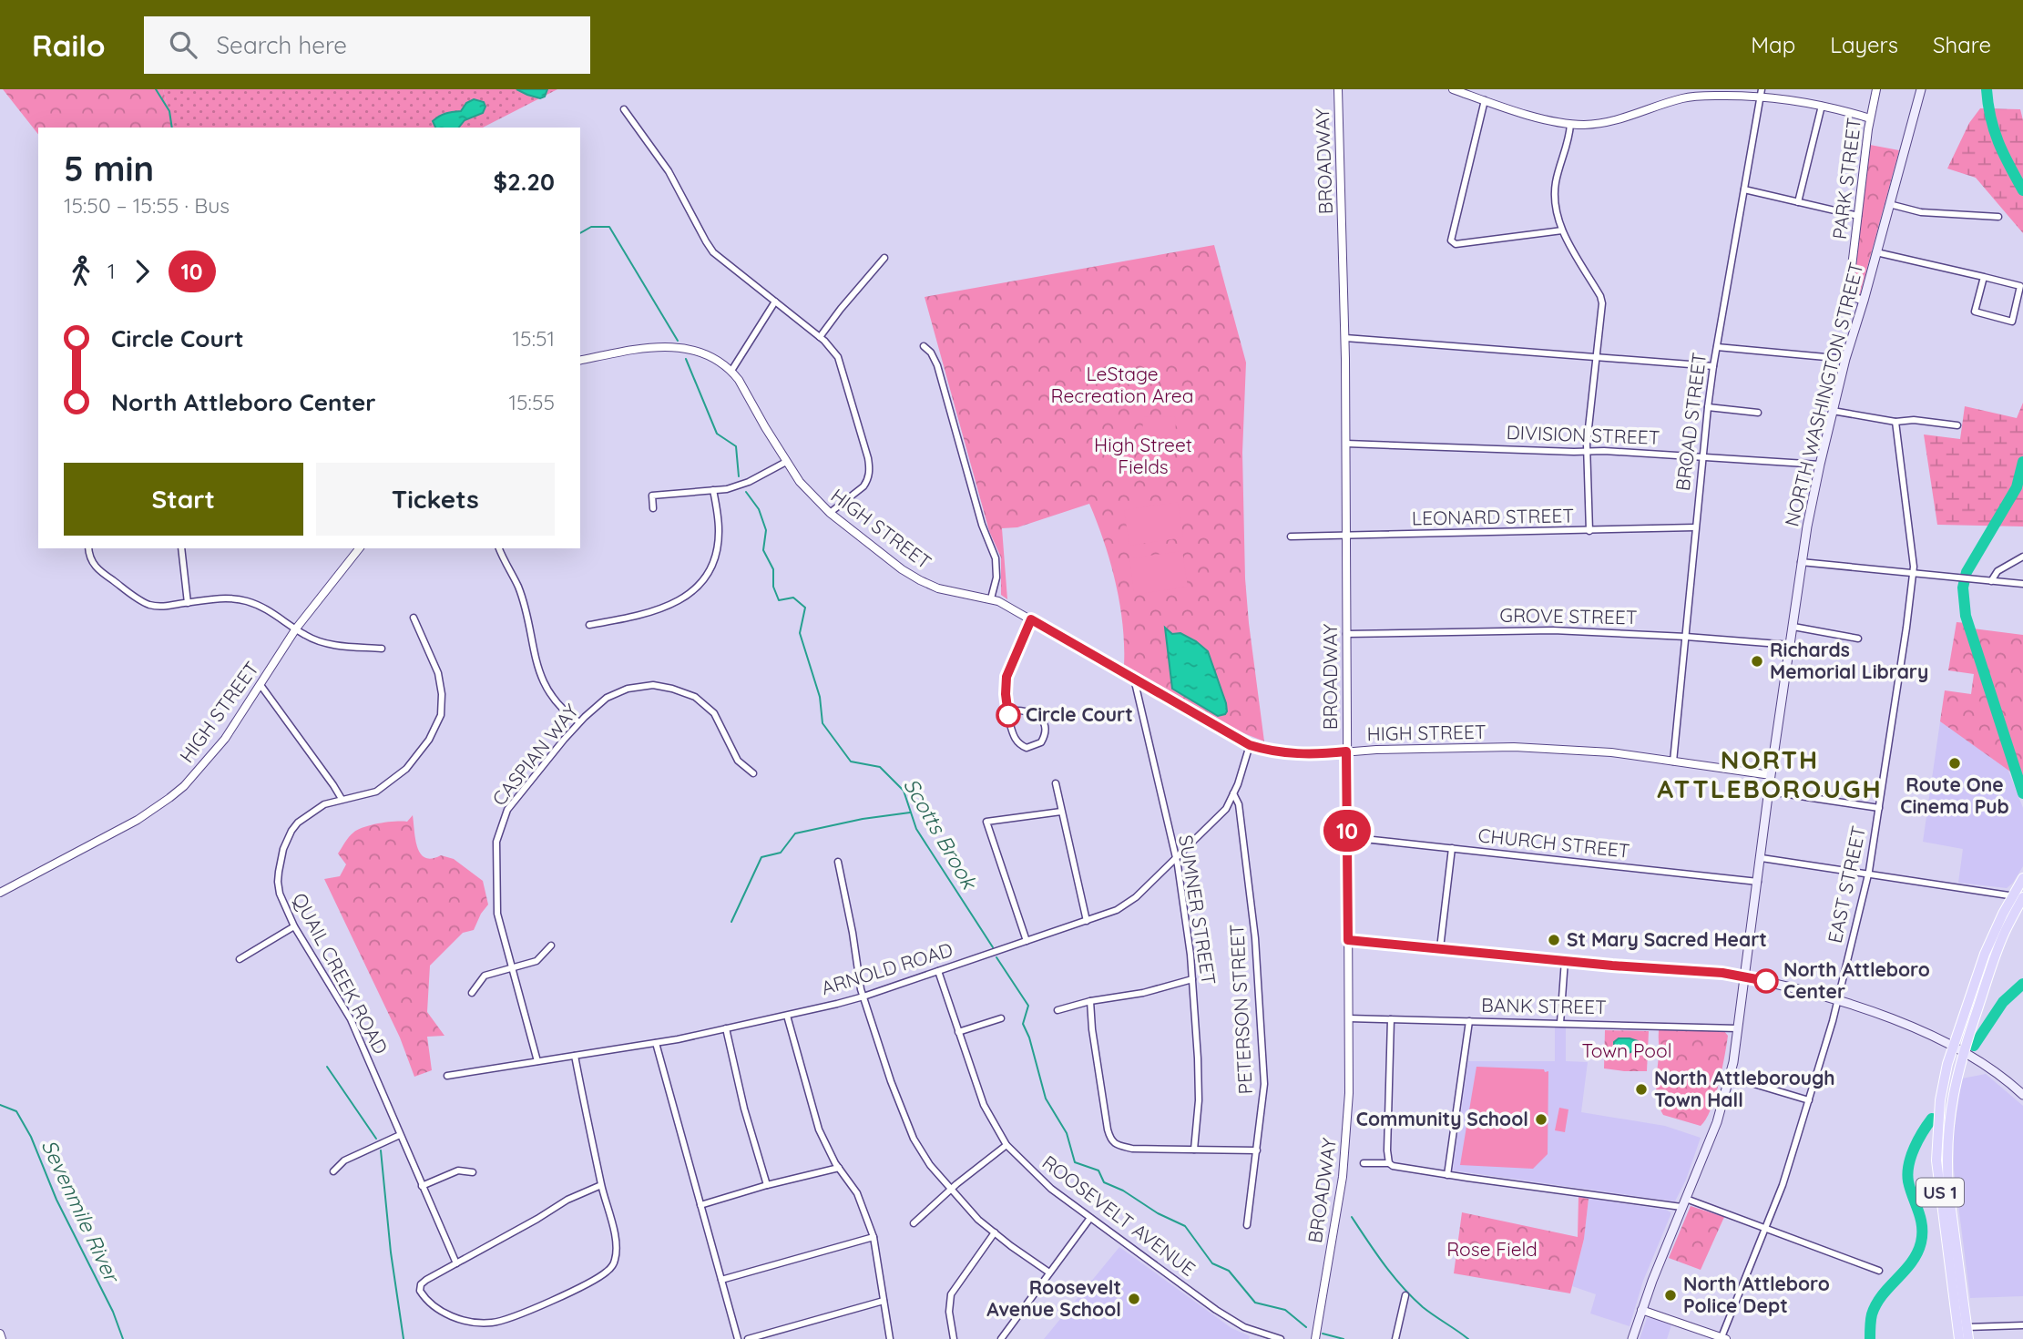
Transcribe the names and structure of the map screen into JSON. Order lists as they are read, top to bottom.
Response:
{
  "streets": {
    "main road": ["NORTH WASHINGTON STREET", "US 1"],
    "street": [
      "BROADWAY",
      "PARK STREET",
      "BROAD STREET",
      "DIVISION STREET",
      "LEONARD STREET",
      "HIGH STREET",
      "GROVE STREET",
      "CASPIAN WAY",
      "CHURCH STREET",
      "EAST STREET",
      "SUMNER STREET",
      "ARNOLD ROAD",
      "QUAIL CREEK ROAD",
      "BANK STREET",
      "PETERSON STREET",
      "ROOSEVELT AVENUE"
    ]
  },
  "crossings": [
    ["BROADWAY", "DIVISION STREET"],
    ["BROADWAY", "LEONARD STREET"],
    ["BROADWAY", "HIGH STREET"],
    ["BROADWAY", "GROVE STREET"],
    ["BROADWAY", "CHURCH STREET"],
    ["BROADWAY", "BANK STREET"],
    ["PARK STREET", "NORTH WASHINGTON STREET"],
    ["NORTH WASHINGTON STREET", "DIVISION STREET"],
    ["NORTH WASHINGTON STREET", "HIGH STREET"],
    ["NORTH WASHINGTON STREET", "GROVE STREET"],
    ["NORTH WASHINGTON STREET", "CHURCH STREET"],
    ["NORTH WASHINGTON STREET", "BANK STREET"],
    ["BROAD STREET", "DIVISION STREET"],
    ["BROAD STREET", "LEONARD STREET"],
    ["BROAD STREET", "HIGH STREET"],
    ["BROAD STREET", "GROVE STREET"],
    ["HIGH STREET", "SUMNER STREET"],
    ["HIGH STREET", "ARNOLD ROAD"],
    ["CASPIAN WAY", "ARNOLD ROAD"],
    ["SUMNER STREET", "ARNOLD ROAD"],
    ["ARNOLD ROAD", "PETERSON STREET"],
    ["ARNOLD ROAD", "ROOSEVELT AVENUE"]
  ],
  "districts": ["NORTH ATTLEBOROUGH"],
  "water": ["Scotts Brook", "Sevenmile River"],
  "parks": [
    "LeStage Recreation Area",
    "High Street Fields",
    "Town Pool",
    "Rose Field"
  ],
  "places": [
    "Richards Memorial Library",
    "Circle Court",
    "Route One Cinema Pub",
    "St Mary Sacred Heart",
    "North Attleboro Center",
    "North Attleborough Town Hall",
    "Community School",
    "North Attleboro Police Dept",
    "Roosevelt Avenue School"
  ],
  "lines": ["bus line 10"],
  "page": {
    "header": "Railo",
    "search": "Search here",
    "nav": ["Map", "Layers", "Share"],
    "on_map": "10",
    "heading": ["5 min", "15:50 – 15:55 · Bus", "$2.20"],
    "legs": ["1", "10"],
    "list": [
      {
        "name": "Circle Court",
        "value": "15:51"
      },
      {
        "name": "North Attleboro Center",
        "value": "15:55"
      }
    ],
    "buttons": ["Start", "Tickets"]
  }
}
